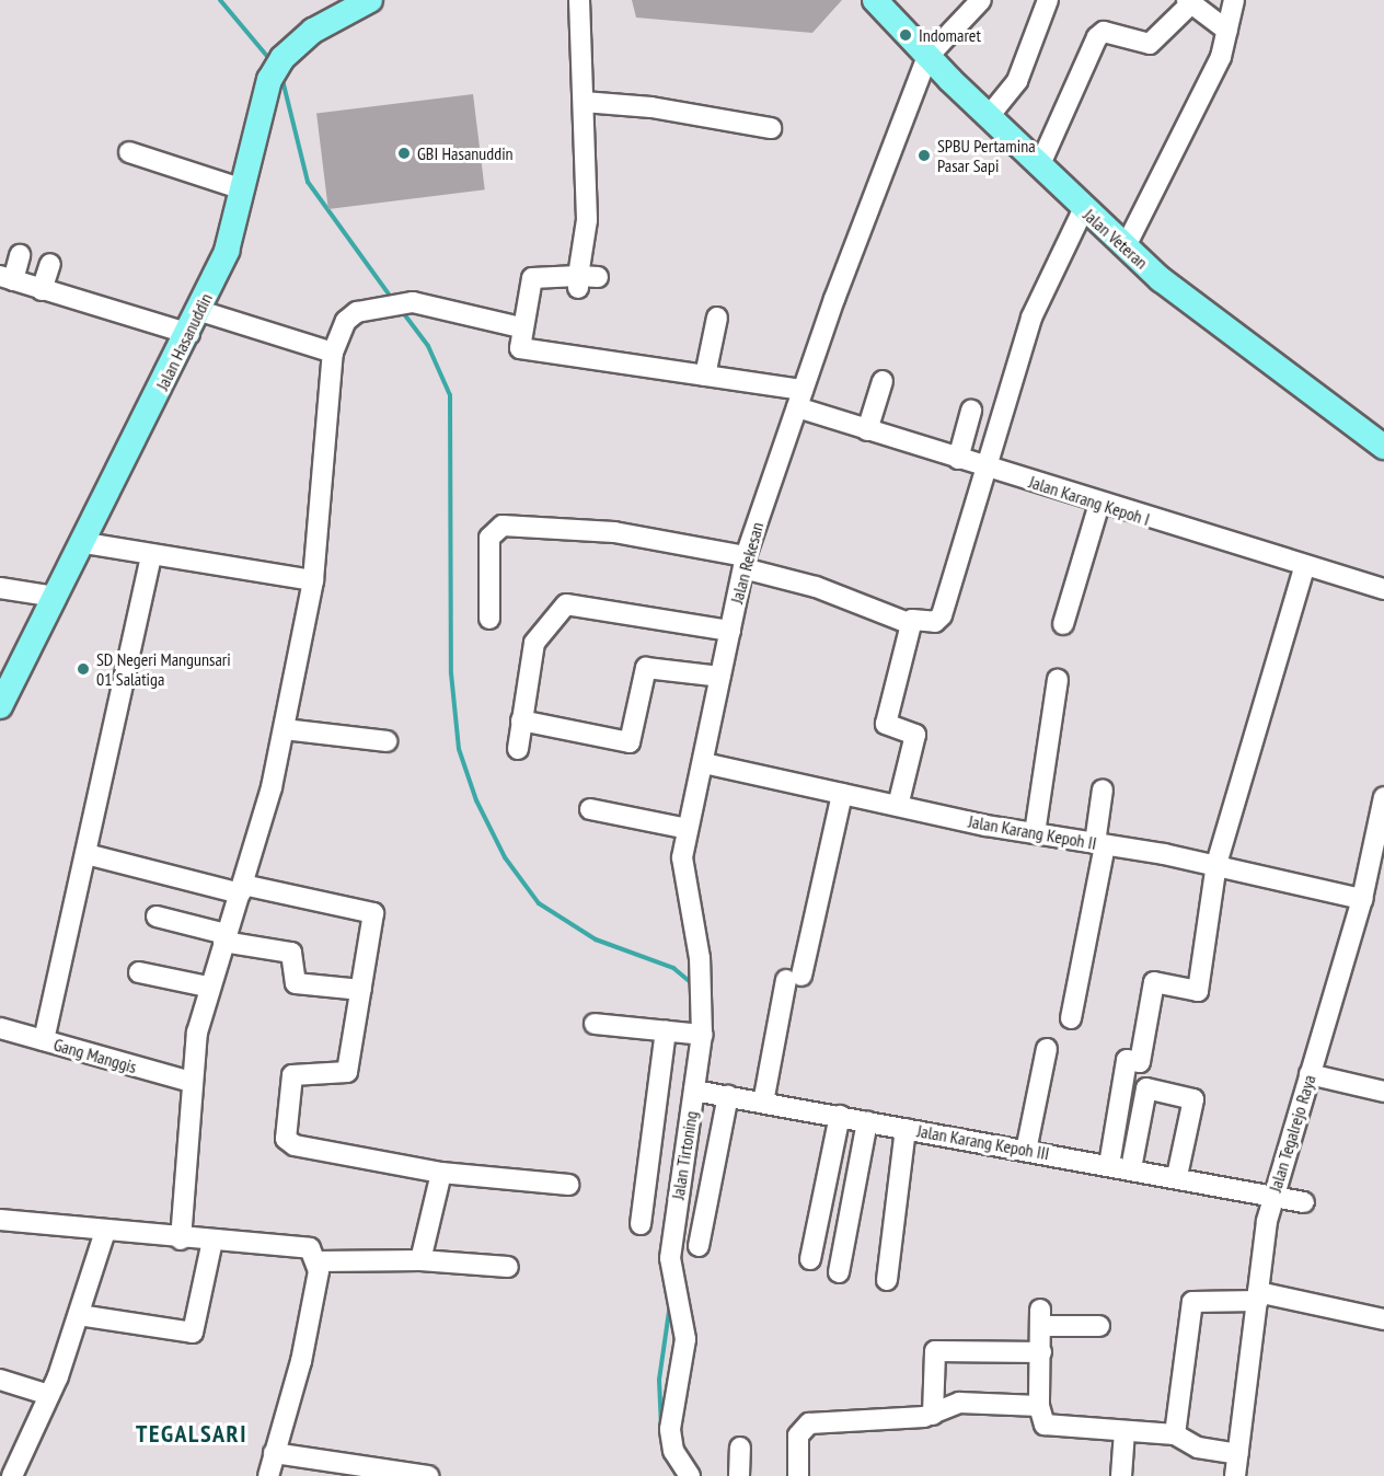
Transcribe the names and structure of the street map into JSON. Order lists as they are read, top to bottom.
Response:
{
  "streets": {
    "main road": ["Jalan Veteran", "Jalan Hasanuddin"],
    "street": [
      "Jalan Karang Kepoh I",
      "Jalan Rekesan",
      "Jalan Karang Kepoh II",
      "Gang Manggis",
      "Jalan Tegalrejo Raya",
      "Jalan Karang Kepoh III",
      "Jalan Tirtoning"
    ]
  },
  "crossings": [
    ["Jalan Veteran", "Jalan Rekesan"],
    ["Jalan Karang Kepoh I", "Jalan Rekesan"],
    ["Jalan Rekesan", "Jalan Karang Kepoh II"],
    ["Jalan Rekesan", "Jalan Karang Kepoh III"],
    ["Jalan Rekesan", "Jalan Tirtoning"],
    ["Jalan Karang Kepoh II", "Jalan Tegalrejo Raya"],
    ["Jalan Tegalrejo Raya", "Jalan Karang Kepoh III"],
    ["Jalan Karang Kepoh III", "Jalan Tirtoning"]
  ],
  "districts": ["TEGALSARI"],
  "places": [
    "Indomaret",
    "GBI Hasanuddin",
    "SPBU Pertamina Pasar Sapi",
    "SD Negeri Mangunsari 01 Salatiga"
  ]
}
